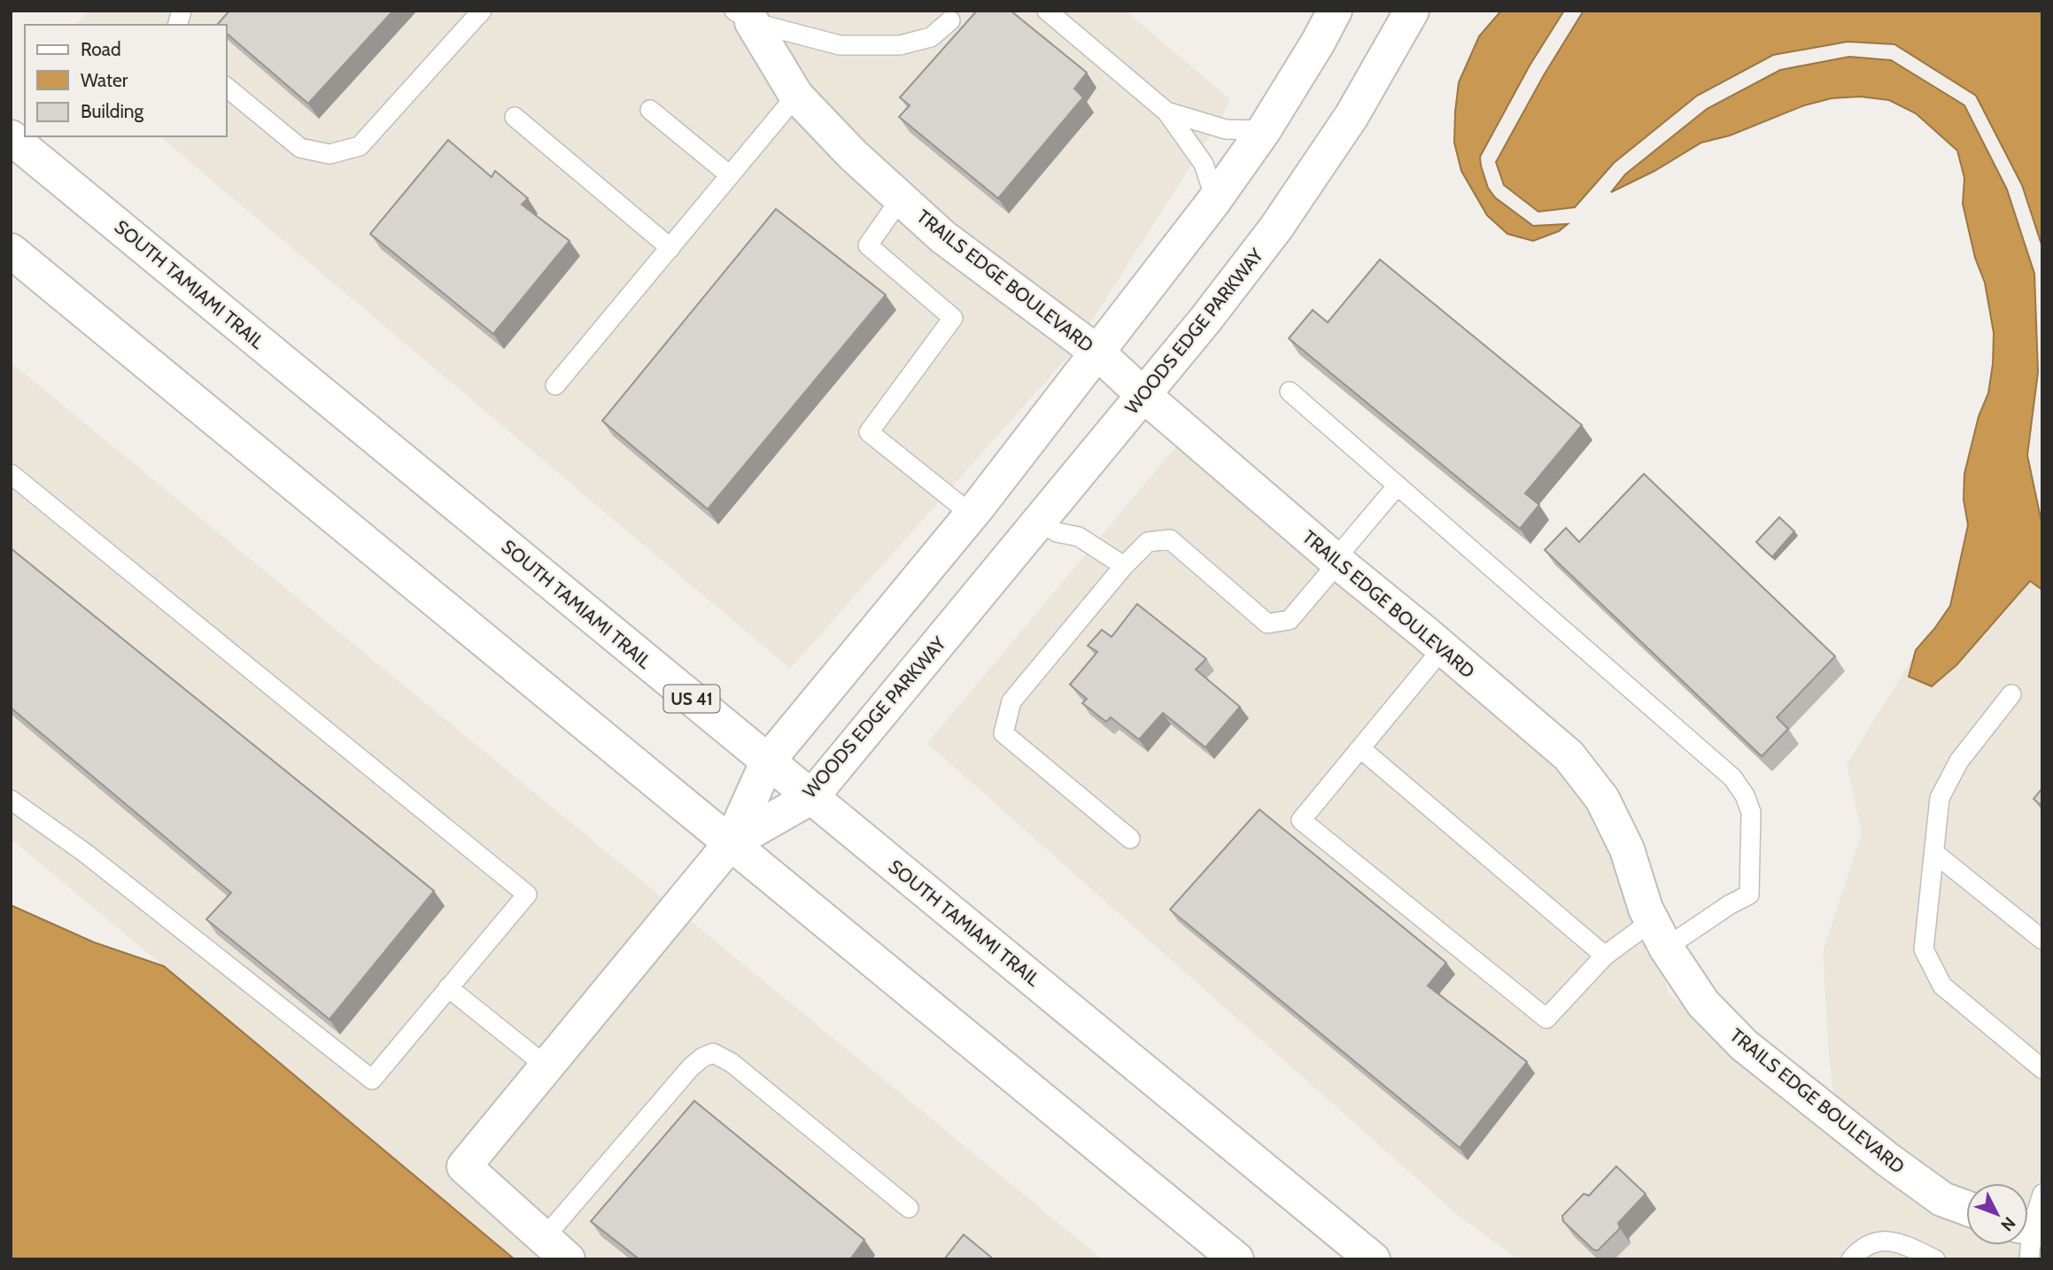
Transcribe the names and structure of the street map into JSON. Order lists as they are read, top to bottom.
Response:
{
  "streets": {
    "street": [
      "TRAILS EDGE BOULEVARD",
      "SOUTH TAMIAMI TRAIL",
      "WOODS EDGE PARKWAY",
      "US 41"
    ]
  },
  "crossings": [
    ["TRAILS EDGE BOULEVARD", "WOODS EDGE PARKWAY"],
    ["SOUTH TAMIAMI TRAIL", "WOODS EDGE PARKWAY"]
  ],
  "legend": ["Road", "Water", "Building"],
  "north": "bottom right"
}
